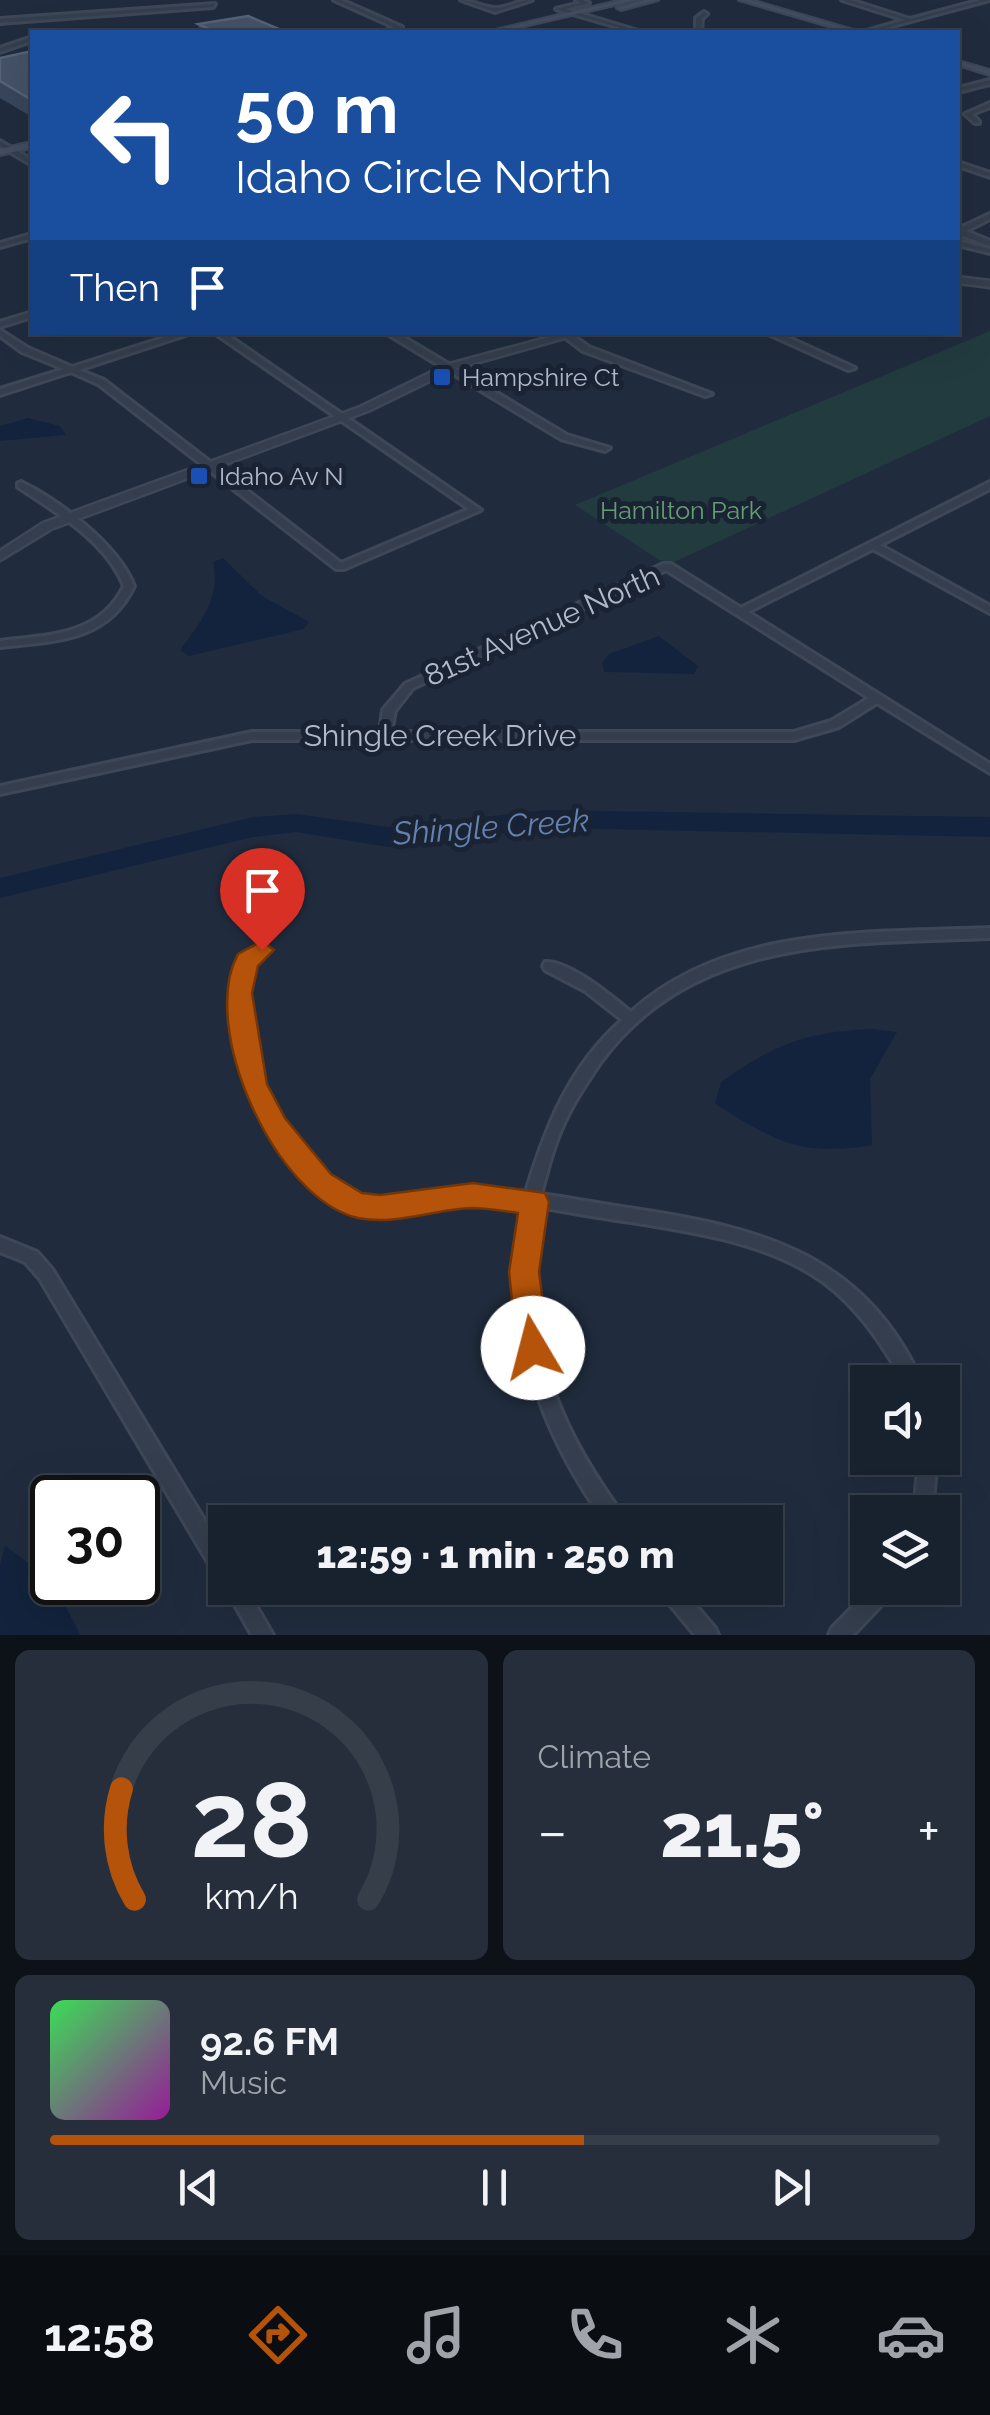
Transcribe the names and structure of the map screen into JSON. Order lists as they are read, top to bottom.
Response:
{
  "streets": {
    "street": ["81st Avenue North", "Shingle Creek Drive"]
  },
  "crossings": [
    ["81st Avenue North", "Shingle Creek Drive"]
  ],
  "water": ["Shingle Creek"],
  "parks": ["Hamilton Park"],
  "places": {
    "transit": ["Hampshire Ct", "Idaho Av N"]
  },
  "page": {
    "turn": ["50 m", "Idaho Circle North"],
    "then": "Then",
    "limit": "30",
    "trip": "12:59 · 1 min · 250 m",
    "tile": "Climate",
    "heat": ["−", "21.5°", "+"],
    "song": ["92.6 FM", "Music"],
    "tabs": "12:58",
    "gauge": ["28", "km/h"]
  }
}
